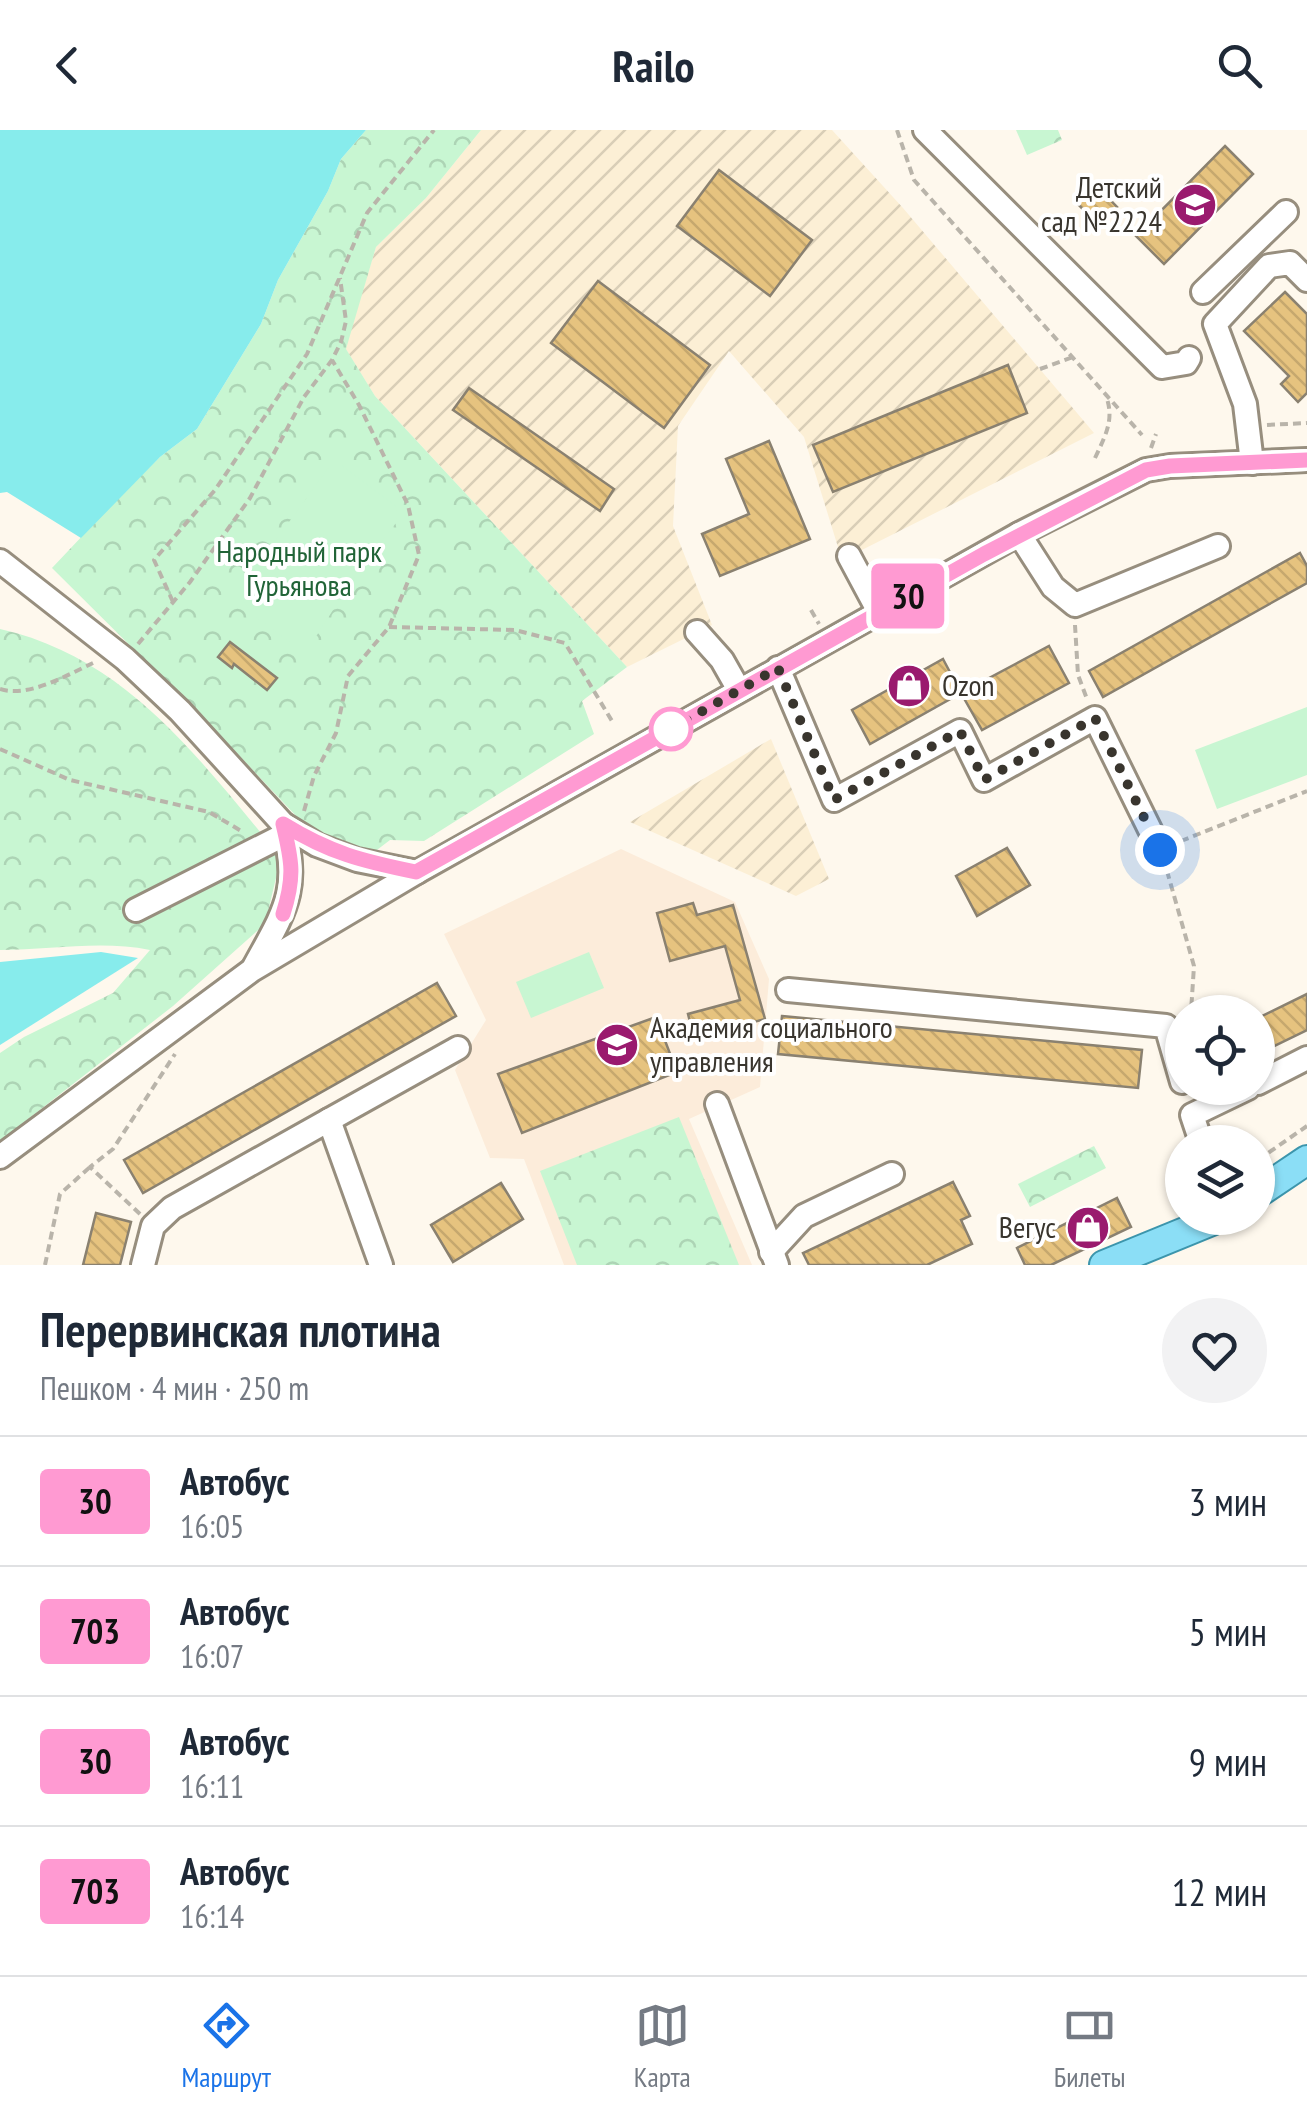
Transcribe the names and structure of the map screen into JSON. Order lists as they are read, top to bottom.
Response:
{
  "parks": ["Народный парк Гурьянова"],
  "places": {
    "school or university": ["Детский сад №2224", "Академия социального управления"],
    "shop": ["Ozon", "Вегус"]
  },
  "lines": ["bus line 30"],
  "page": {
    "header": "Railo",
    "on_map": "30",
    "heading": ["Перервинская плотина", "Пешком · 4 мин · 250 m"],
    "list": [
      {
        "mark": "30",
        "name": "Автобус",
        "note": "16:05",
        "value": "3 мин"
      },
      {
        "mark": "703",
        "name": "Автобус",
        "note": "16:07",
        "value": "5 мин"
      },
      {
        "mark": "30",
        "name": "Автобус",
        "note": "16:11",
        "value": "9 мин"
      },
      {
        "mark": "703",
        "name": "Автобус",
        "note": "16:14",
        "value": "12 мин"
      }
    ],
    "tabs": ["Маршрут", "Карта", "Билеты"]
  }
}
